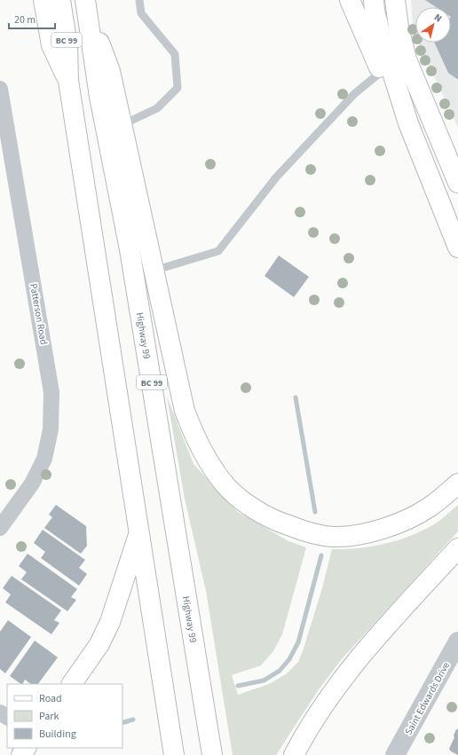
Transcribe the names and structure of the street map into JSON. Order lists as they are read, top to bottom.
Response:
{
  "streets": {
    "main road": ["BC 99", "Highway 99"],
    "street": ["Patterson Road", "Saint Edwards Drive"]
  },
  "legend": ["Road", "Park", "Building"],
  "scale_bar": "20 m",
  "north": "top right"
}
